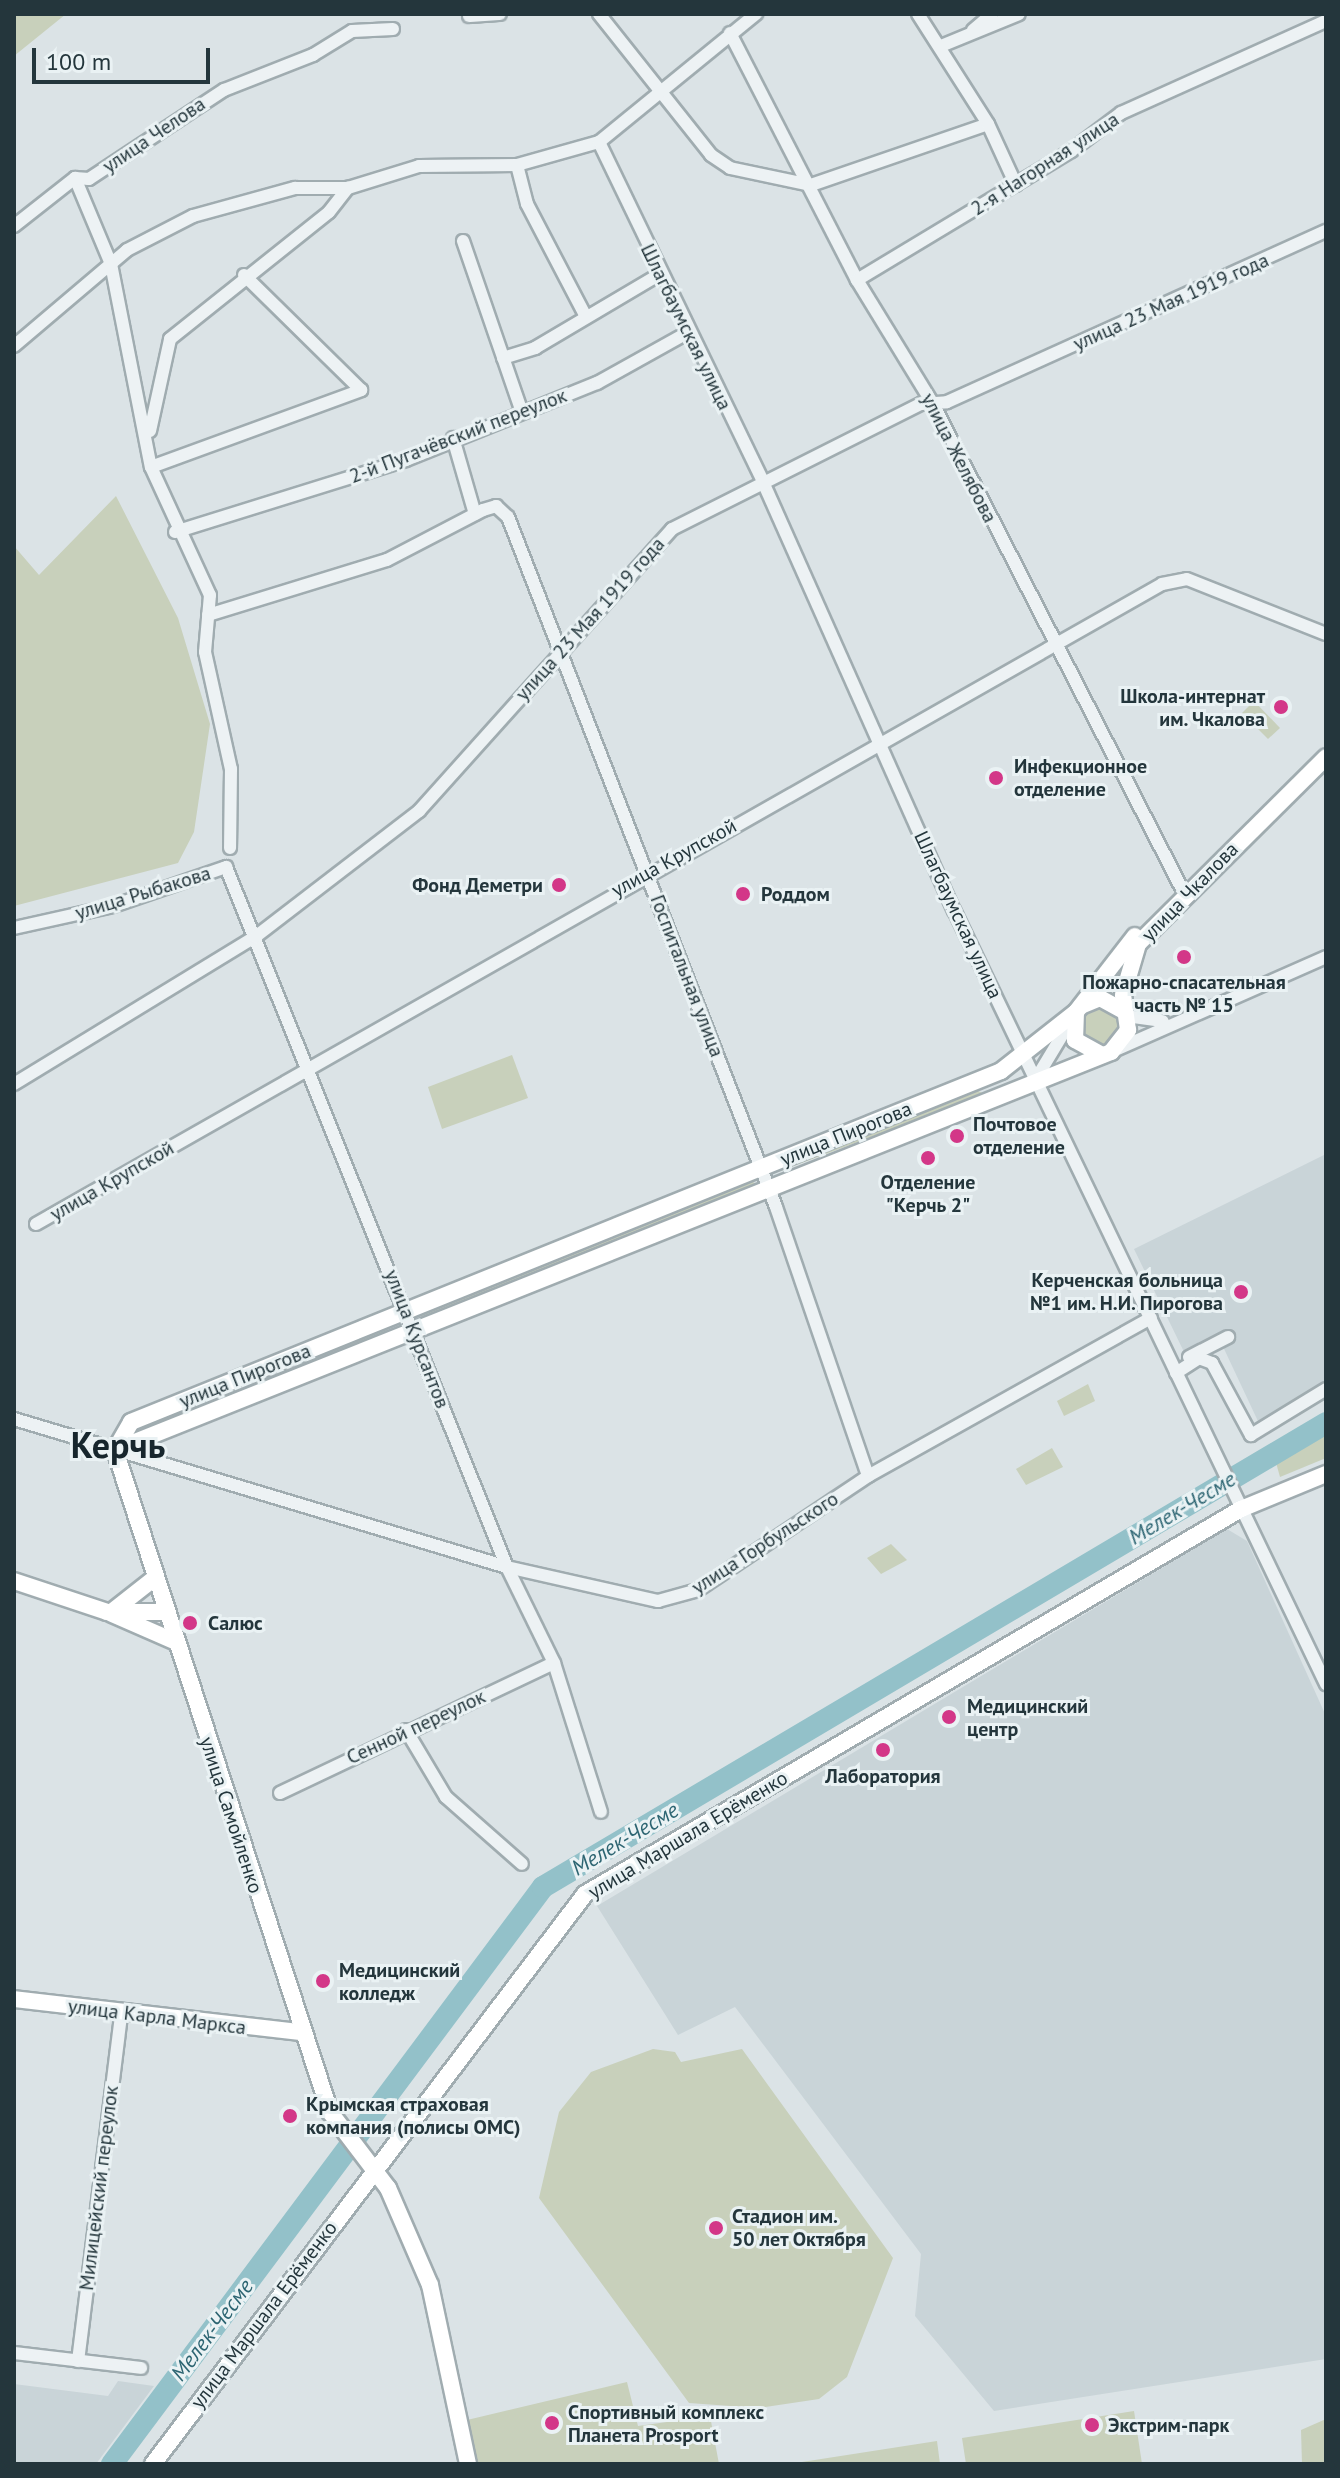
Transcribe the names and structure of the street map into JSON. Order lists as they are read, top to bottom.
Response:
{
  "streets": {
    "main road": [
      "улица Чкалова",
      "улица Пирогова",
      "улица Самойленко",
      "улица Маршала Ерёменко",
      "улица Карла Маркса"
    ],
    "street": [
      "улица Челова",
      "2-я Нагорная улица",
      "улица 23 Мая 1919 года",
      "Шлагбаумская улица",
      "2-й Пугачёвский переулок",
      "улица Желябова",
      "улица Крупской",
      "улица Рыбакова",
      "Госпитальная улица",
      "улица Курсантов",
      "улица Горбульского",
      "Сенной переулок",
      "Милицейский переулок"
    ]
  },
  "crossings": [
    ["2-я Нагорная улица", "улица Желябова"],
    ["улица 23 Мая 1919 года", "Шлагбаумская улица"],
    ["улица 23 Мая 1919 года", "улица Желябова"],
    ["улица 23 Мая 1919 года", "Госпитальная улица"],
    ["улица 23 Мая 1919 года", "улица Курсантов"],
    ["Шлагбаумская улица", "2-й Пугачёвский переулок"],
    ["Шлагбаумская улица", "улица Крупской"],
    ["Шлагбаумская улица", "улица Пирогова"],
    ["Шлагбаумская улица", "улица Горбульского"],
    ["Шлагбаумская улица", "улица Маршала Ерёменко"],
    ["улица Желябова", "улица Крупской"],
    ["улица Желябова", "улица Чкалова"],
    ["улица Крупской", "Госпитальная улица"],
    ["улица Крупской", "улица Курсантов"],
    ["улица Чкалова", "улица Пирогова"],
    ["улица Рыбакова", "улица Курсантов"],
    ["Госпитальная улица", "улица Пирогова"],
    ["Госпитальная улица", "улица Горбульского"],
    ["улица Пирогова", "улица Курсантов"],
    ["улица Пирогова", "улица Горбульского"],
    ["улица Пирогова", "улица Самойленко"],
    ["улица Курсантов", "улица Горбульского"],
    ["улица Курсантов", "Сенной переулок"],
    ["улица Горбульского", "улица Самойленко"],
    ["улица Самойленко", "улица Маршала Ерёменко"],
    ["улица Самойленко", "улица Карла Маркса"],
    ["улица Карла Маркса", "Милицейский переулок"]
  ],
  "districts": ["Керчь"],
  "water": ["Мелек-Чесме"],
  "places": [
    "Школа-интернат им. Чкалова",
    "Инфекционное отделение",
    "Фонд Деметри",
    "Роддом",
    "Пожарно-спасательная часть № 15",
    "Почтовое отделение",
    "Отделение \"Керчь 2\"",
    "Керченская больница №1 им. Н.И. Пирогова",
    "Салюс",
    "Медицинский центр",
    "Лаборатория",
    "Медицинский колледж",
    "Крымская страховая компания (полисы ОМС)",
    "Стадион им. 50 лет Октября",
    "Спортивный комплекс Планета Prosport",
    "Экстрим-парк"
  ],
  "scale_bar": "100 m"
}
